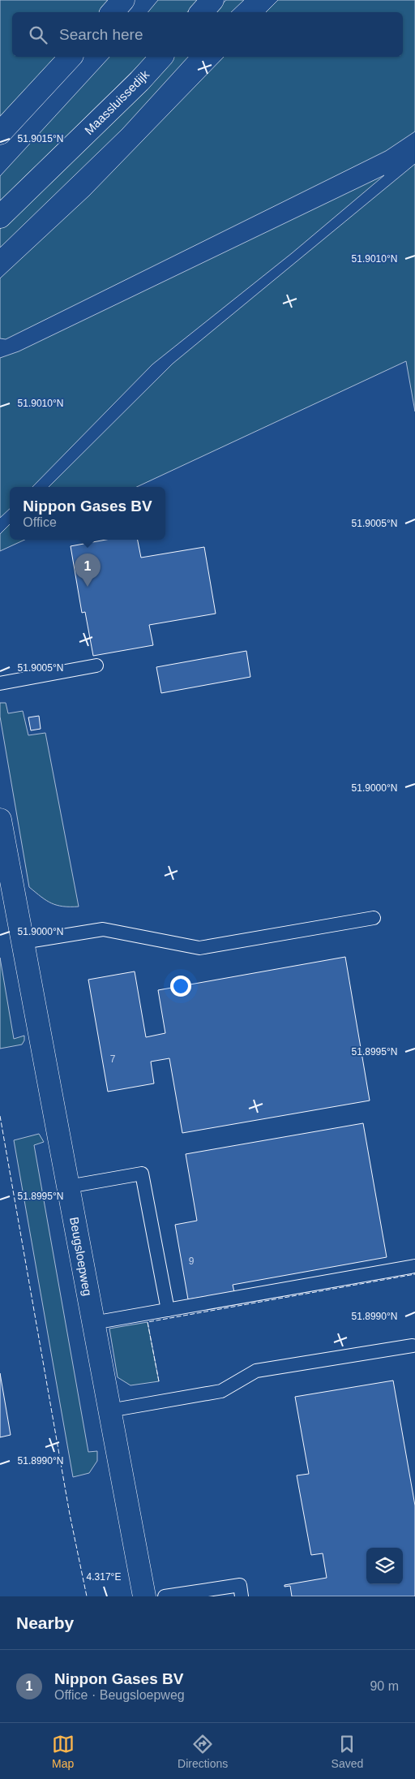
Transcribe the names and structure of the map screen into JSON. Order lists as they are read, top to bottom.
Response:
{
  "streets": {
    "street": ["Maassluissedijk", "Beugsloepweg"]
  },
  "house_numbers": ["7", "9"],
  "page": {
    "search": "Search here",
    "popup": ["Nippon Gases BV", "Office"],
    "pins": "1",
    "heading": "Nearby",
    "list": [
      {
        "mark": "1",
        "name": "Nippon Gases BV",
        "note": "Office · Beugsloepweg",
        "value": "90 m"
      }
    ],
    "nav": ["Map", "Directions", "Saved"]
  },
  "coordinates": [
    "51.9015°N",
    "51.9010°N",
    "51.9005°N",
    "51.9000°N",
    "51.8995°N",
    "51.8990°N",
    "4.317°E"
  ]
}
